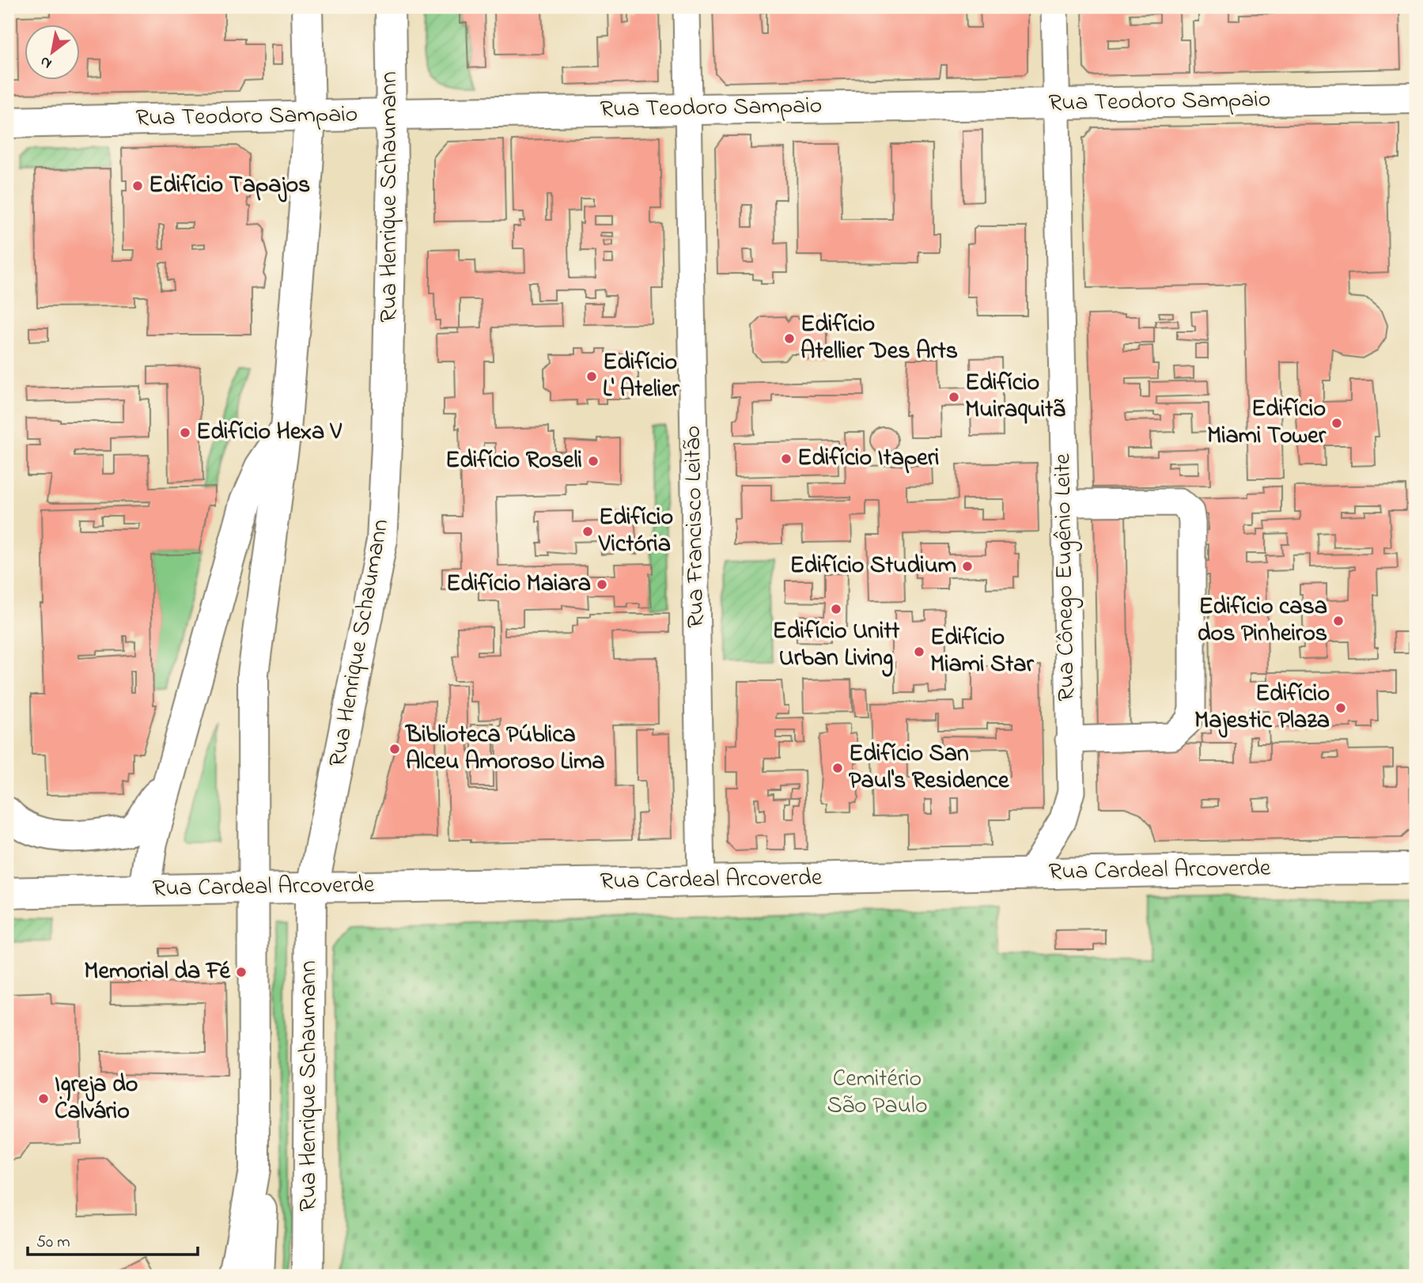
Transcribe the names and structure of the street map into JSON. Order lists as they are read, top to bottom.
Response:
{
  "streets": {
    "main road": ["Rua Teodoro Sampaio", "Rua Henrique Schaumann", "Rua Cardeal Arcoverde"],
    "street": ["Rua Francisco Leitão", "Rua Cônego Eugênio Leite"]
  },
  "crossings": [
    ["Rua Teodoro Sampaio", "Rua Henrique Schaumann"],
    ["Rua Teodoro Sampaio", "Rua Francisco Leitão"],
    ["Rua Teodoro Sampaio", "Rua Cônego Eugênio Leite"],
    ["Rua Henrique Schaumann", "Rua Cardeal Arcoverde"],
    ["Rua Francisco Leitão", "Rua Cardeal Arcoverde"],
    ["Rua Cônego Eugênio Leite", "Rua Cardeal Arcoverde"]
  ],
  "parks": ["Cemitério São Paulo"],
  "places": [
    "Edifício Tapajos",
    "Edifício Atellier Des Arts",
    "Edifício L' Atelier",
    "Edifício Muiraquitã",
    "Edifício Miami Tower",
    "Edifício Hexa V",
    "Edifício Itaperi",
    "Edifício Roseli",
    "Edifício Victória",
    "Edifício Studium",
    "Edifício Maiara",
    "Edifício Unitt Urban Living",
    "Edifício casa dos Pinheiros",
    "Edifício Miami Star",
    "Edifício Majestic Plaza",
    "Biblioteca Pública Alceu Amoroso Lima",
    "Edifício San Paul's Residence",
    "Memorial da Fé",
    "Igreja do Calvário"
  ],
  "scale_bar": "50 m",
  "north": "bottom left"
}
